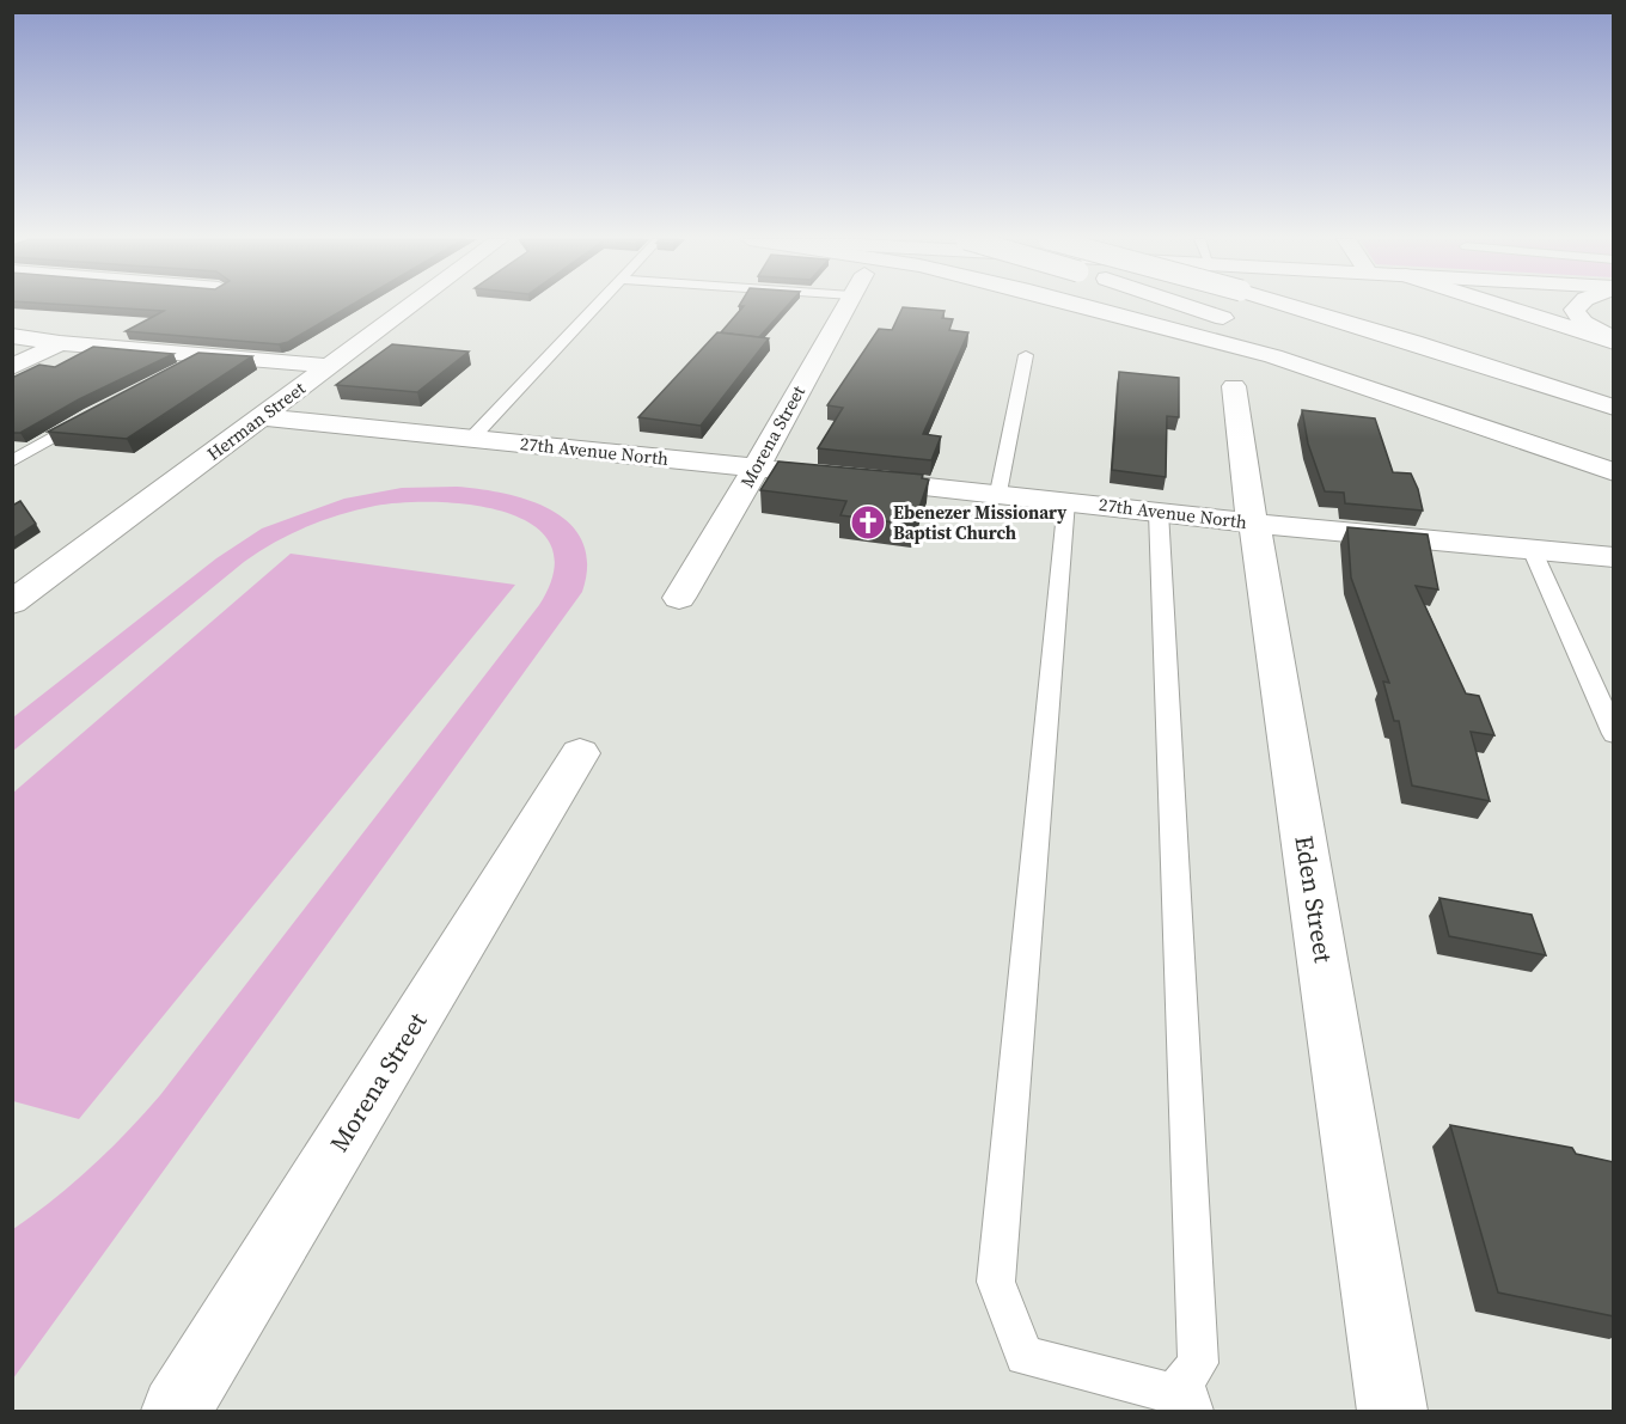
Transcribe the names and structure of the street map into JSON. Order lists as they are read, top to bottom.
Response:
{
  "streets": {
    "main road": [
      "Herman Street",
      "Morena Street",
      "27th Avenue North",
      "Eden Street"
    ]
  },
  "crossings": [
    ["Herman Street", "27th Avenue North"],
    ["Morena Street", "27th Avenue North"],
    ["27th Avenue North", "Eden Street"]
  ],
  "places": {
    "church": ["Ebenezer Missionary Baptist Church"]
  }
}
